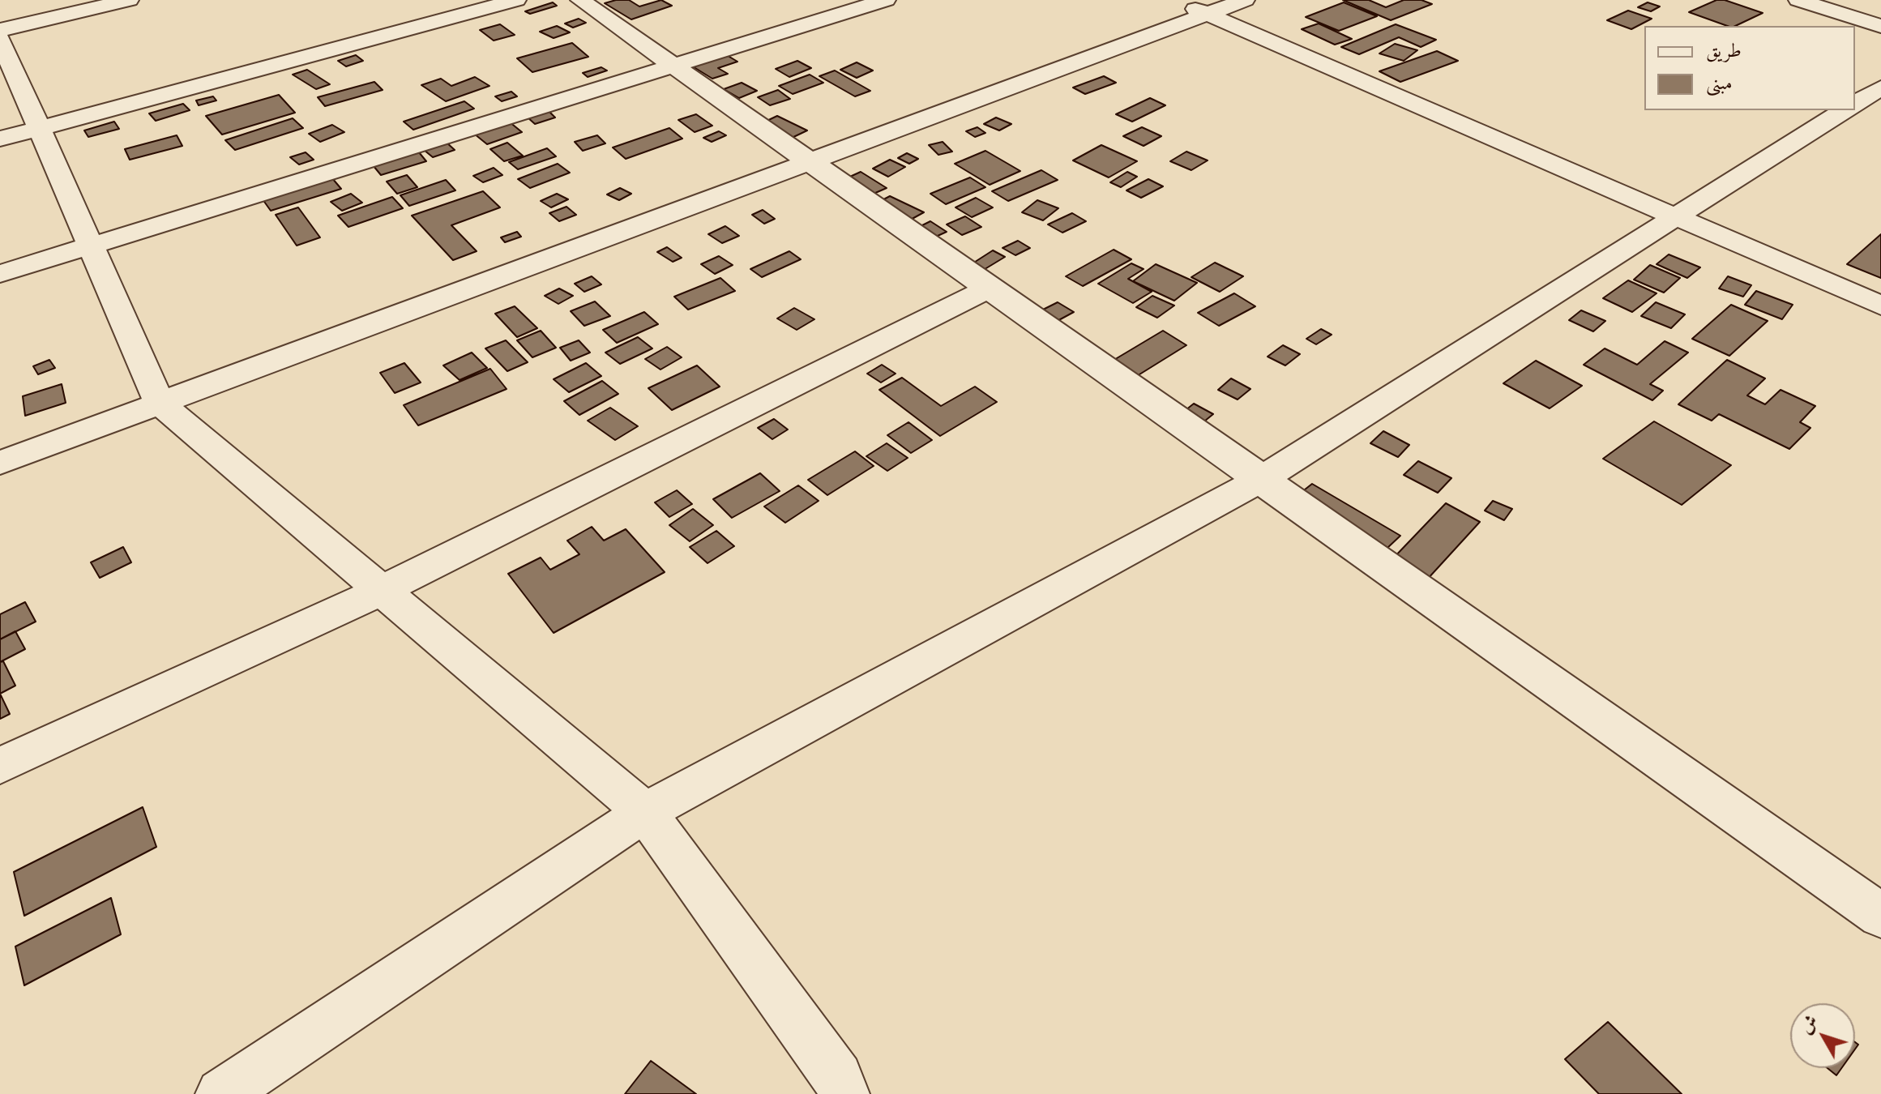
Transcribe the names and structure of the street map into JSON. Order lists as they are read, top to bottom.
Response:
{
  "legend": ["طريق", "مبنى"],
  "north": "top left"
}
